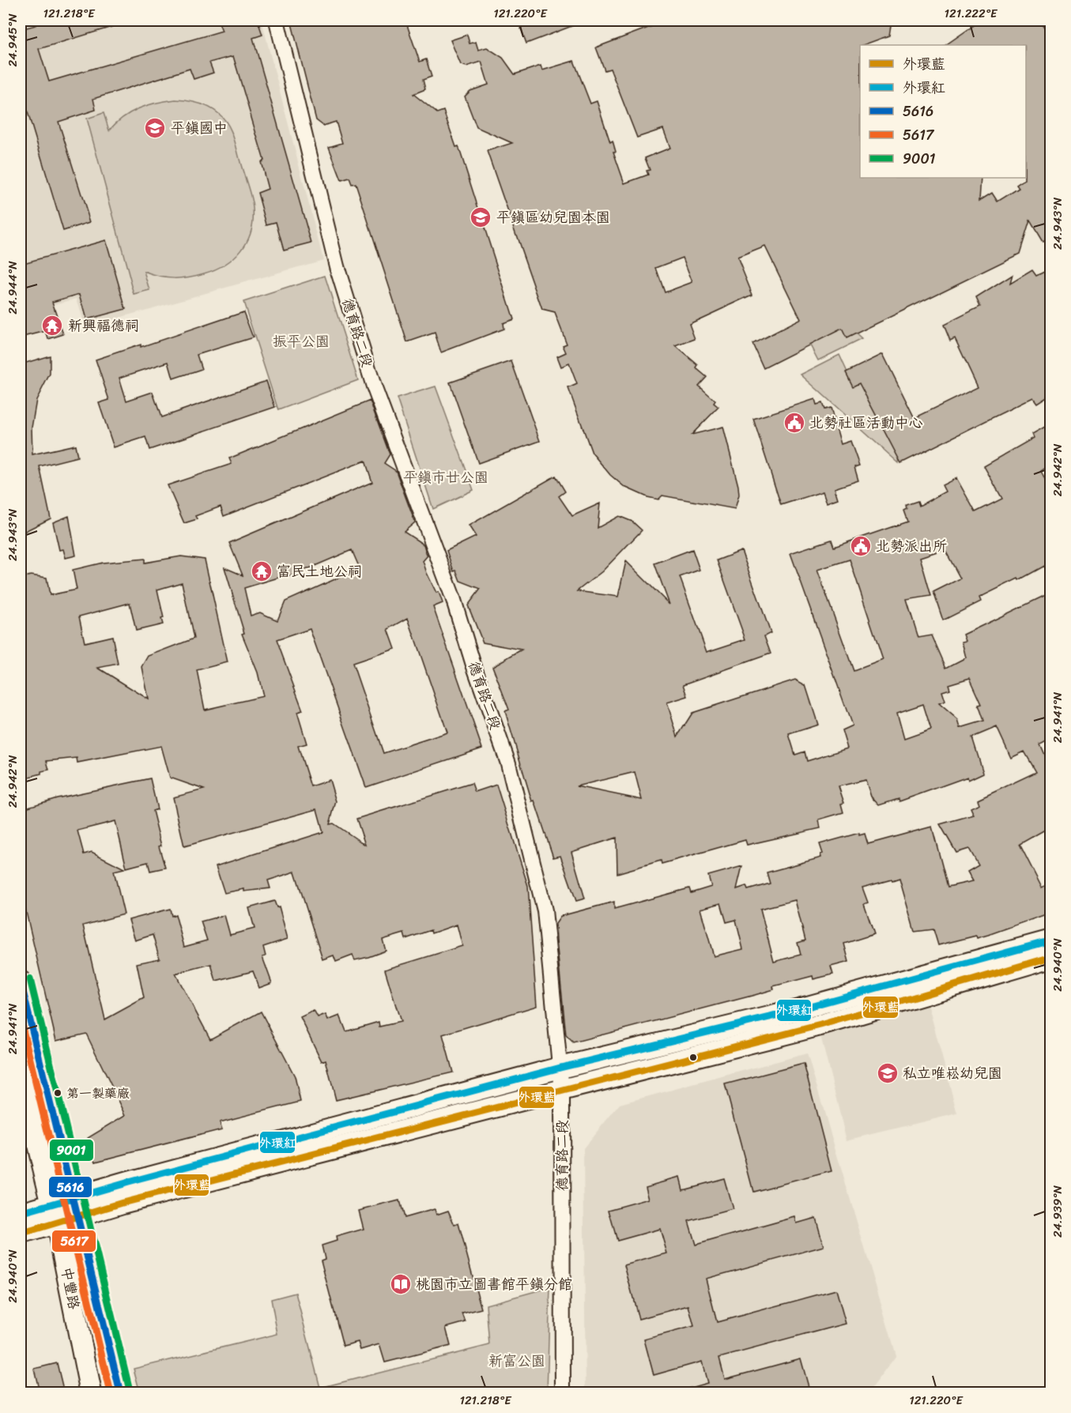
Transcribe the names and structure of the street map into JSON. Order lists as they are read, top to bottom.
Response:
{
  "streets": {
    "main road": ["中豐路"],
    "street": ["德育路二段"]
  },
  "parks": ["振平公園", "平鎮市廿公園", "新富公園"],
  "places": {
    "school or university": ["平鎮國中", "平鎮區幼兒園本園", "私立唯崧幼兒園"],
    "temple": ["新興福德祠", "富民土地公祠"],
    "public building": ["北勢社區活動中心", "北勢派出所"],
    "other": ["第一製藥廠"],
    "library": ["桃園市立圖書館平鎮分館"]
  },
  "lines": [
    "transit line 外環紅",
    "transit line 外環藍",
    "transit line 9001",
    "transit line 5616",
    "transit line 5617"
  ],
  "legend": [
    "外環藍",
    "外環紅",
    "5616",
    "5617",
    "9001"
  ],
  "coordinates": [
    "121.218°E",
    "121.220°E",
    "121.222°E",
    "24.945°N",
    "24.943°N",
    "24.944°N",
    "24.942°N",
    "24.941°N",
    "24.940°N",
    "24.939°N"
  ]
}
